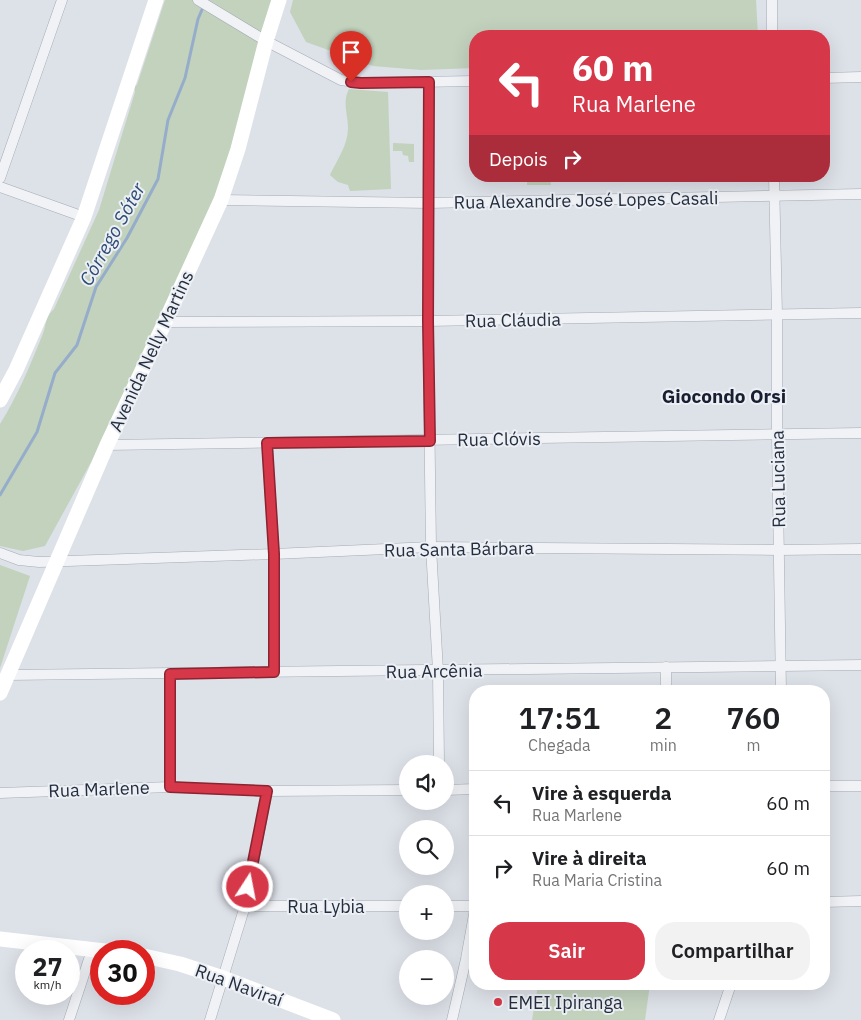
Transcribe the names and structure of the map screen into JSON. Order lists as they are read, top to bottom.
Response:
{
  "streets": {
    "main road": ["Avenida Nelly Martins", "Rua Naviraí"],
    "street": [
      "Rua Alexandre José Lopes Casali",
      "Rua Cláudia",
      "Rua Clóvis",
      "Rua Luciana",
      "Rua Santa Bárbara",
      "Rua Arcênia",
      "Rua Marlene",
      "Rua Lybia"
    ]
  },
  "crossings": [
    ["Rua Alexandre José Lopes Casali", "Avenida Nelly Martins"],
    ["Rua Alexandre José Lopes Casali", "Rua Luciana"],
    ["Rua Cláudia", "Avenida Nelly Martins"],
    ["Rua Cláudia", "Rua Luciana"],
    ["Avenida Nelly Martins", "Rua Clóvis"],
    ["Avenida Nelly Martins", "Rua Santa Bárbara"],
    ["Avenida Nelly Martins", "Rua Arcênia"],
    ["Rua Clóvis", "Rua Luciana"],
    ["Rua Luciana", "Rua Santa Bárbara"],
    ["Rua Luciana", "Rua Arcênia"]
  ],
  "districts": ["Giocondo Orsi"],
  "water": ["Córrego Sóter"],
  "places": ["EMEI Ipiranga"],
  "page": {
    "turn": ["60 m", "Rua Marlene"],
    "then": "Depois",
    "eta": [
      "17:51",
      "Chegada",
      "2",
      "min",
      "760",
      "m"
    ],
    "map_buttons": ["+", "−"],
    "list": [
      {
        "name": "Vire à esquerda",
        "note": "Rua Marlene",
        "value": "60 m"
      },
      {
        "name": "Vire à direita",
        "note": "Rua Maria Cristina",
        "value": "60 m"
      }
    ],
    "buttons": ["Sair", "Compartilhar"],
    "speed": "27 km/h",
    "limit": "30"
  }
}
